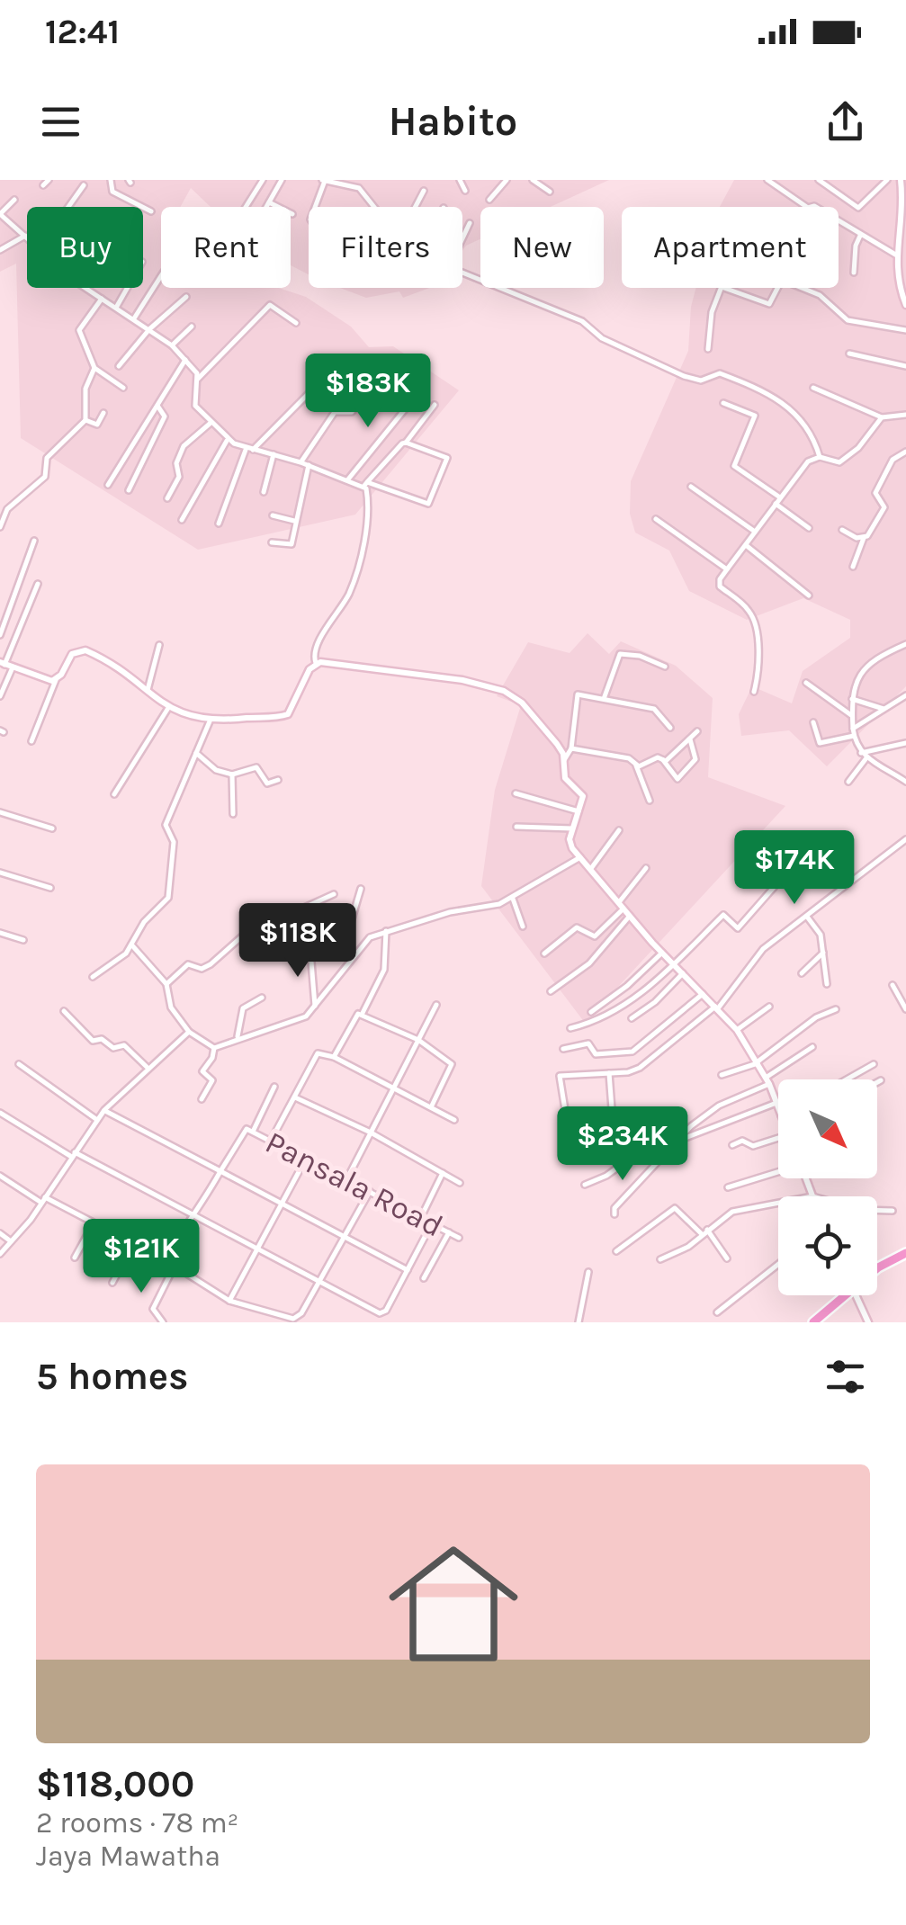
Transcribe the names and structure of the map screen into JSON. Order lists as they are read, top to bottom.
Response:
{
  "streets": {
    "street": ["Pansala Road"]
  },
  "north": "bottom right",
  "page": {
    "status": "12:41",
    "header": "Habito",
    "chip": [
      "Buy",
      "Rent",
      "Filters",
      "New",
      "Apartment"
    ],
    "price": [
      "$183K",
      "$174K",
      "$118K",
      "$234K",
      "$121K"
    ],
    "heading": "5 homes",
    "list": [
      {
        "name": "$118,000",
        "note": "2 rooms · 78 m² · Jaya Mawatha"
      }
    ]
  }
}
